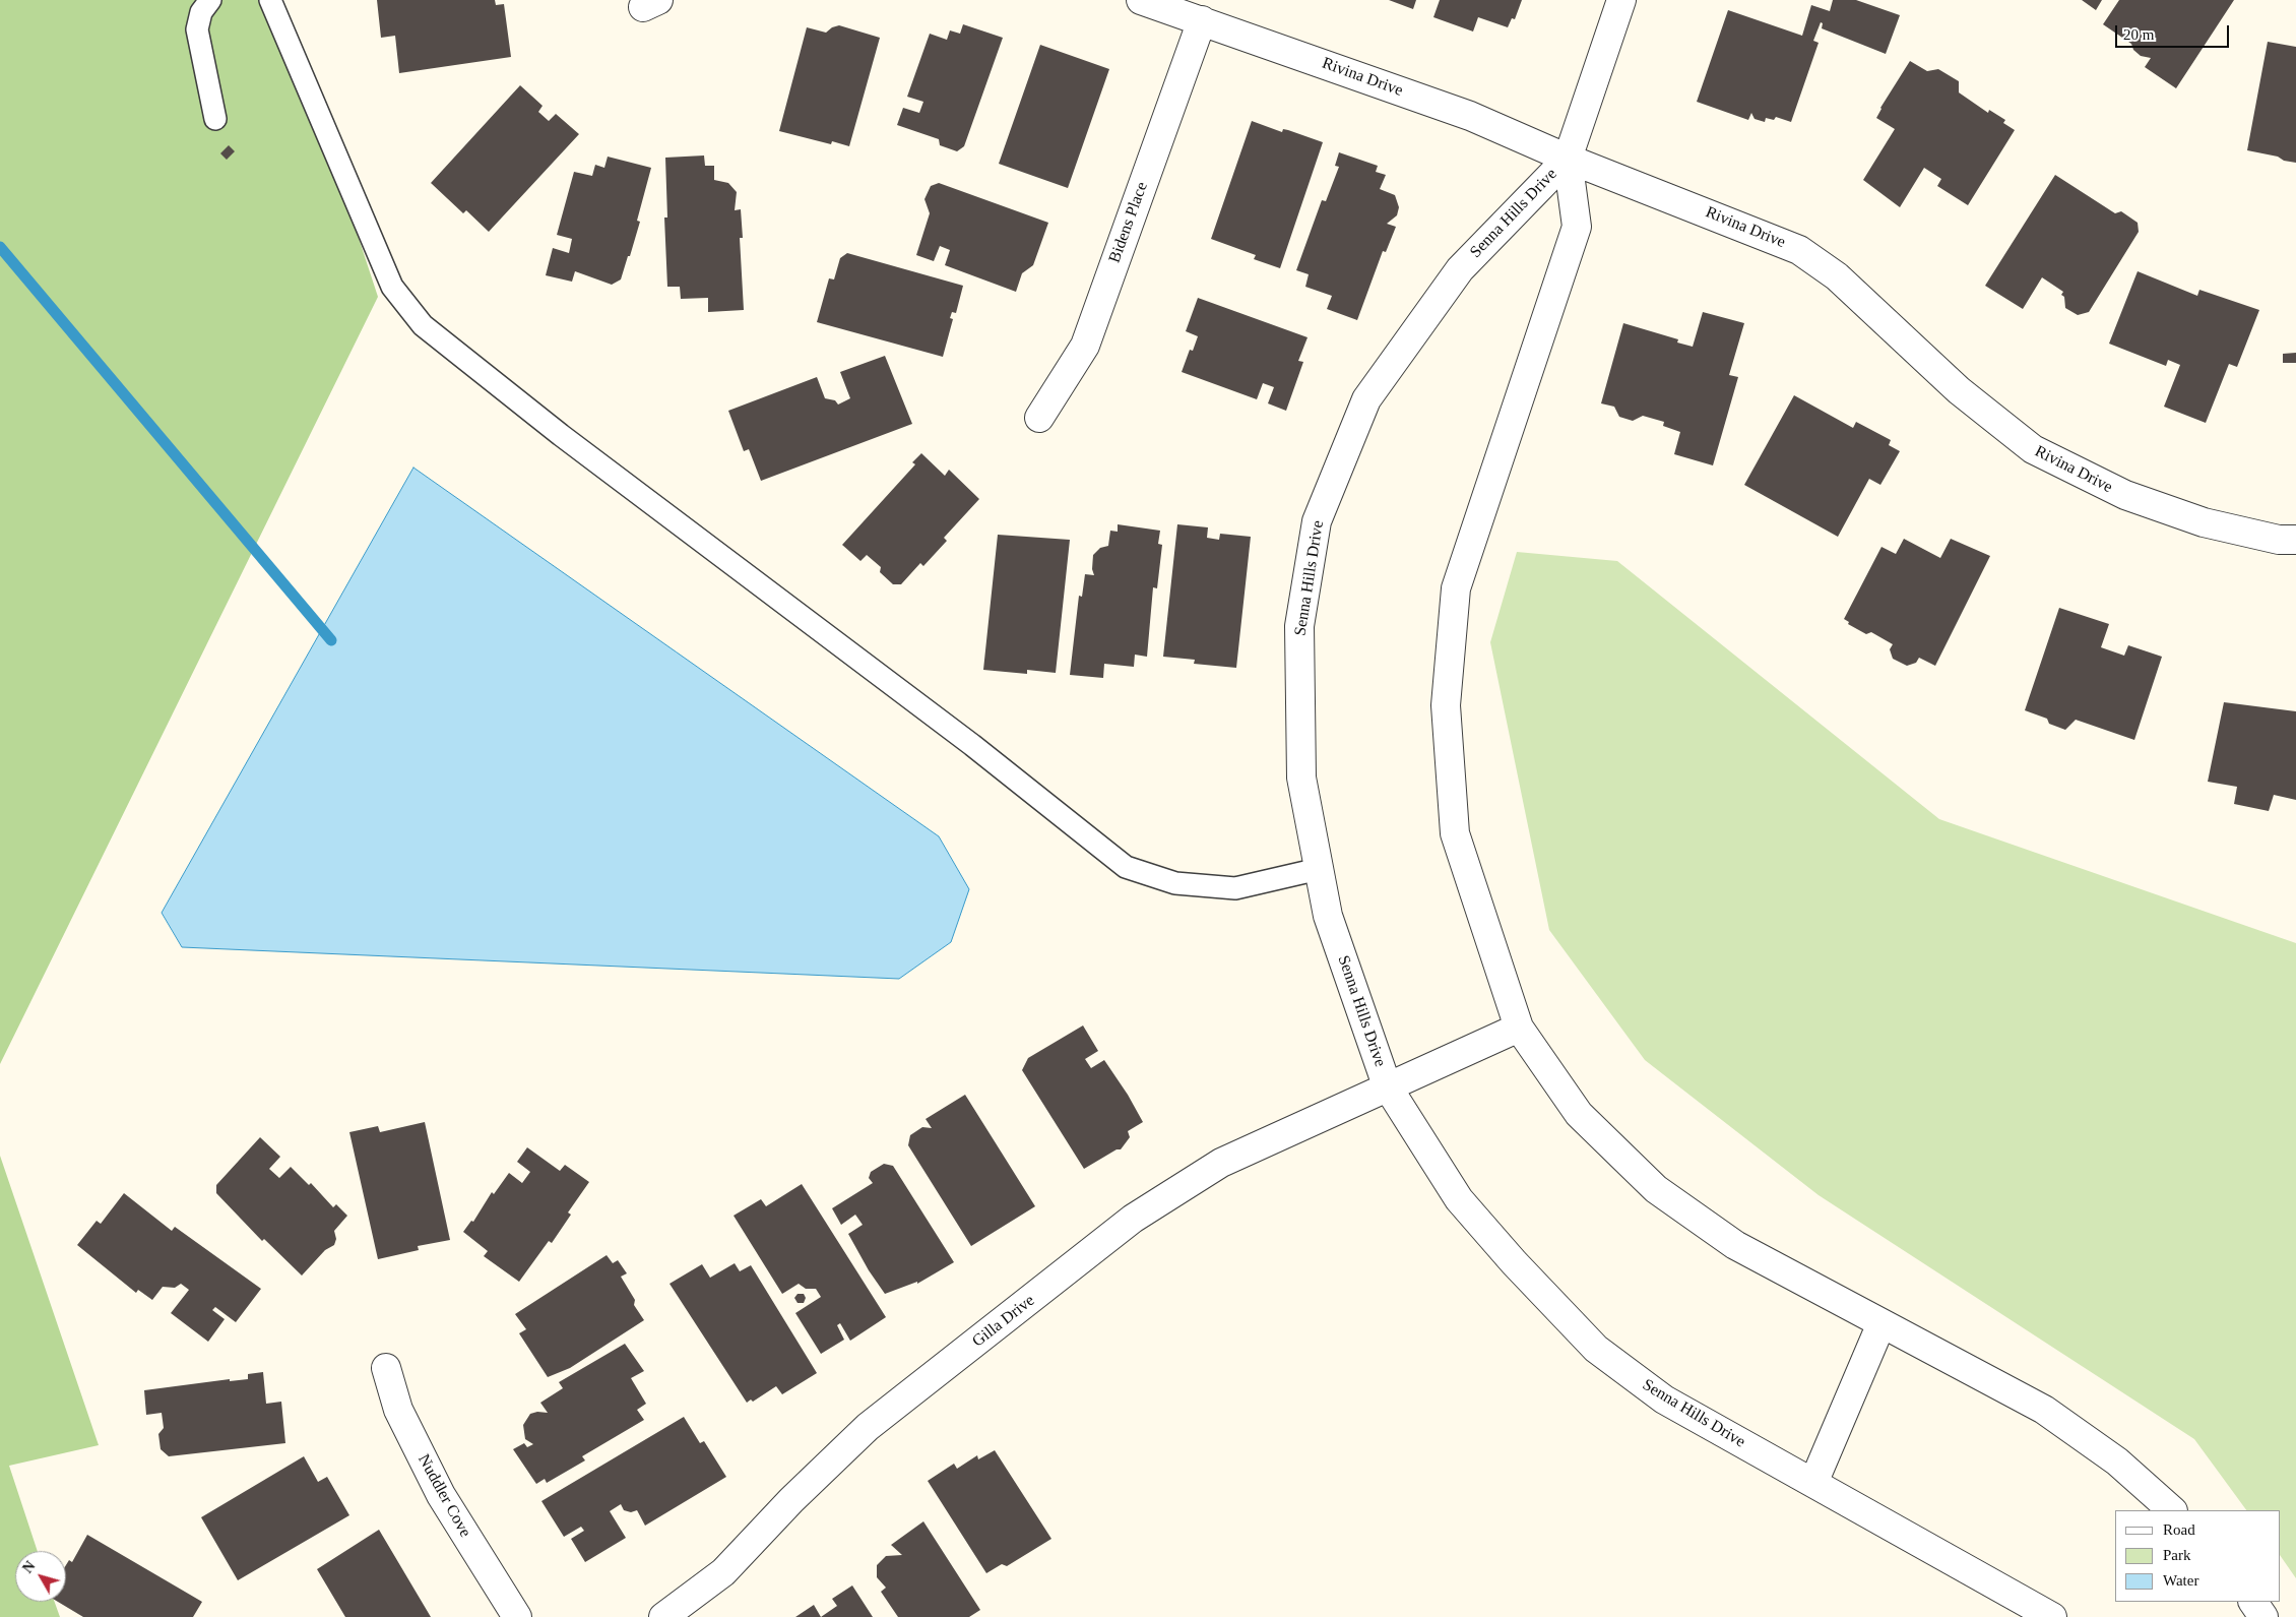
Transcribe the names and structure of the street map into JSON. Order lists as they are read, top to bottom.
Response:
{
  "streets": {
    "street": [
      "Rivina Drive",
      "Senna Hills Drive",
      "Bidens Place",
      "Gilla Drive",
      "Nuddler Cove"
    ]
  },
  "crossings": [
    ["Rivina Drive", "Senna Hills Drive"],
    ["Rivina Drive", "Bidens Place"],
    ["Senna Hills Drive", "Gilla Drive"]
  ],
  "legend": ["Road", "Park", "Water"],
  "scale_bar": "20 m",
  "north": "top left"
}
